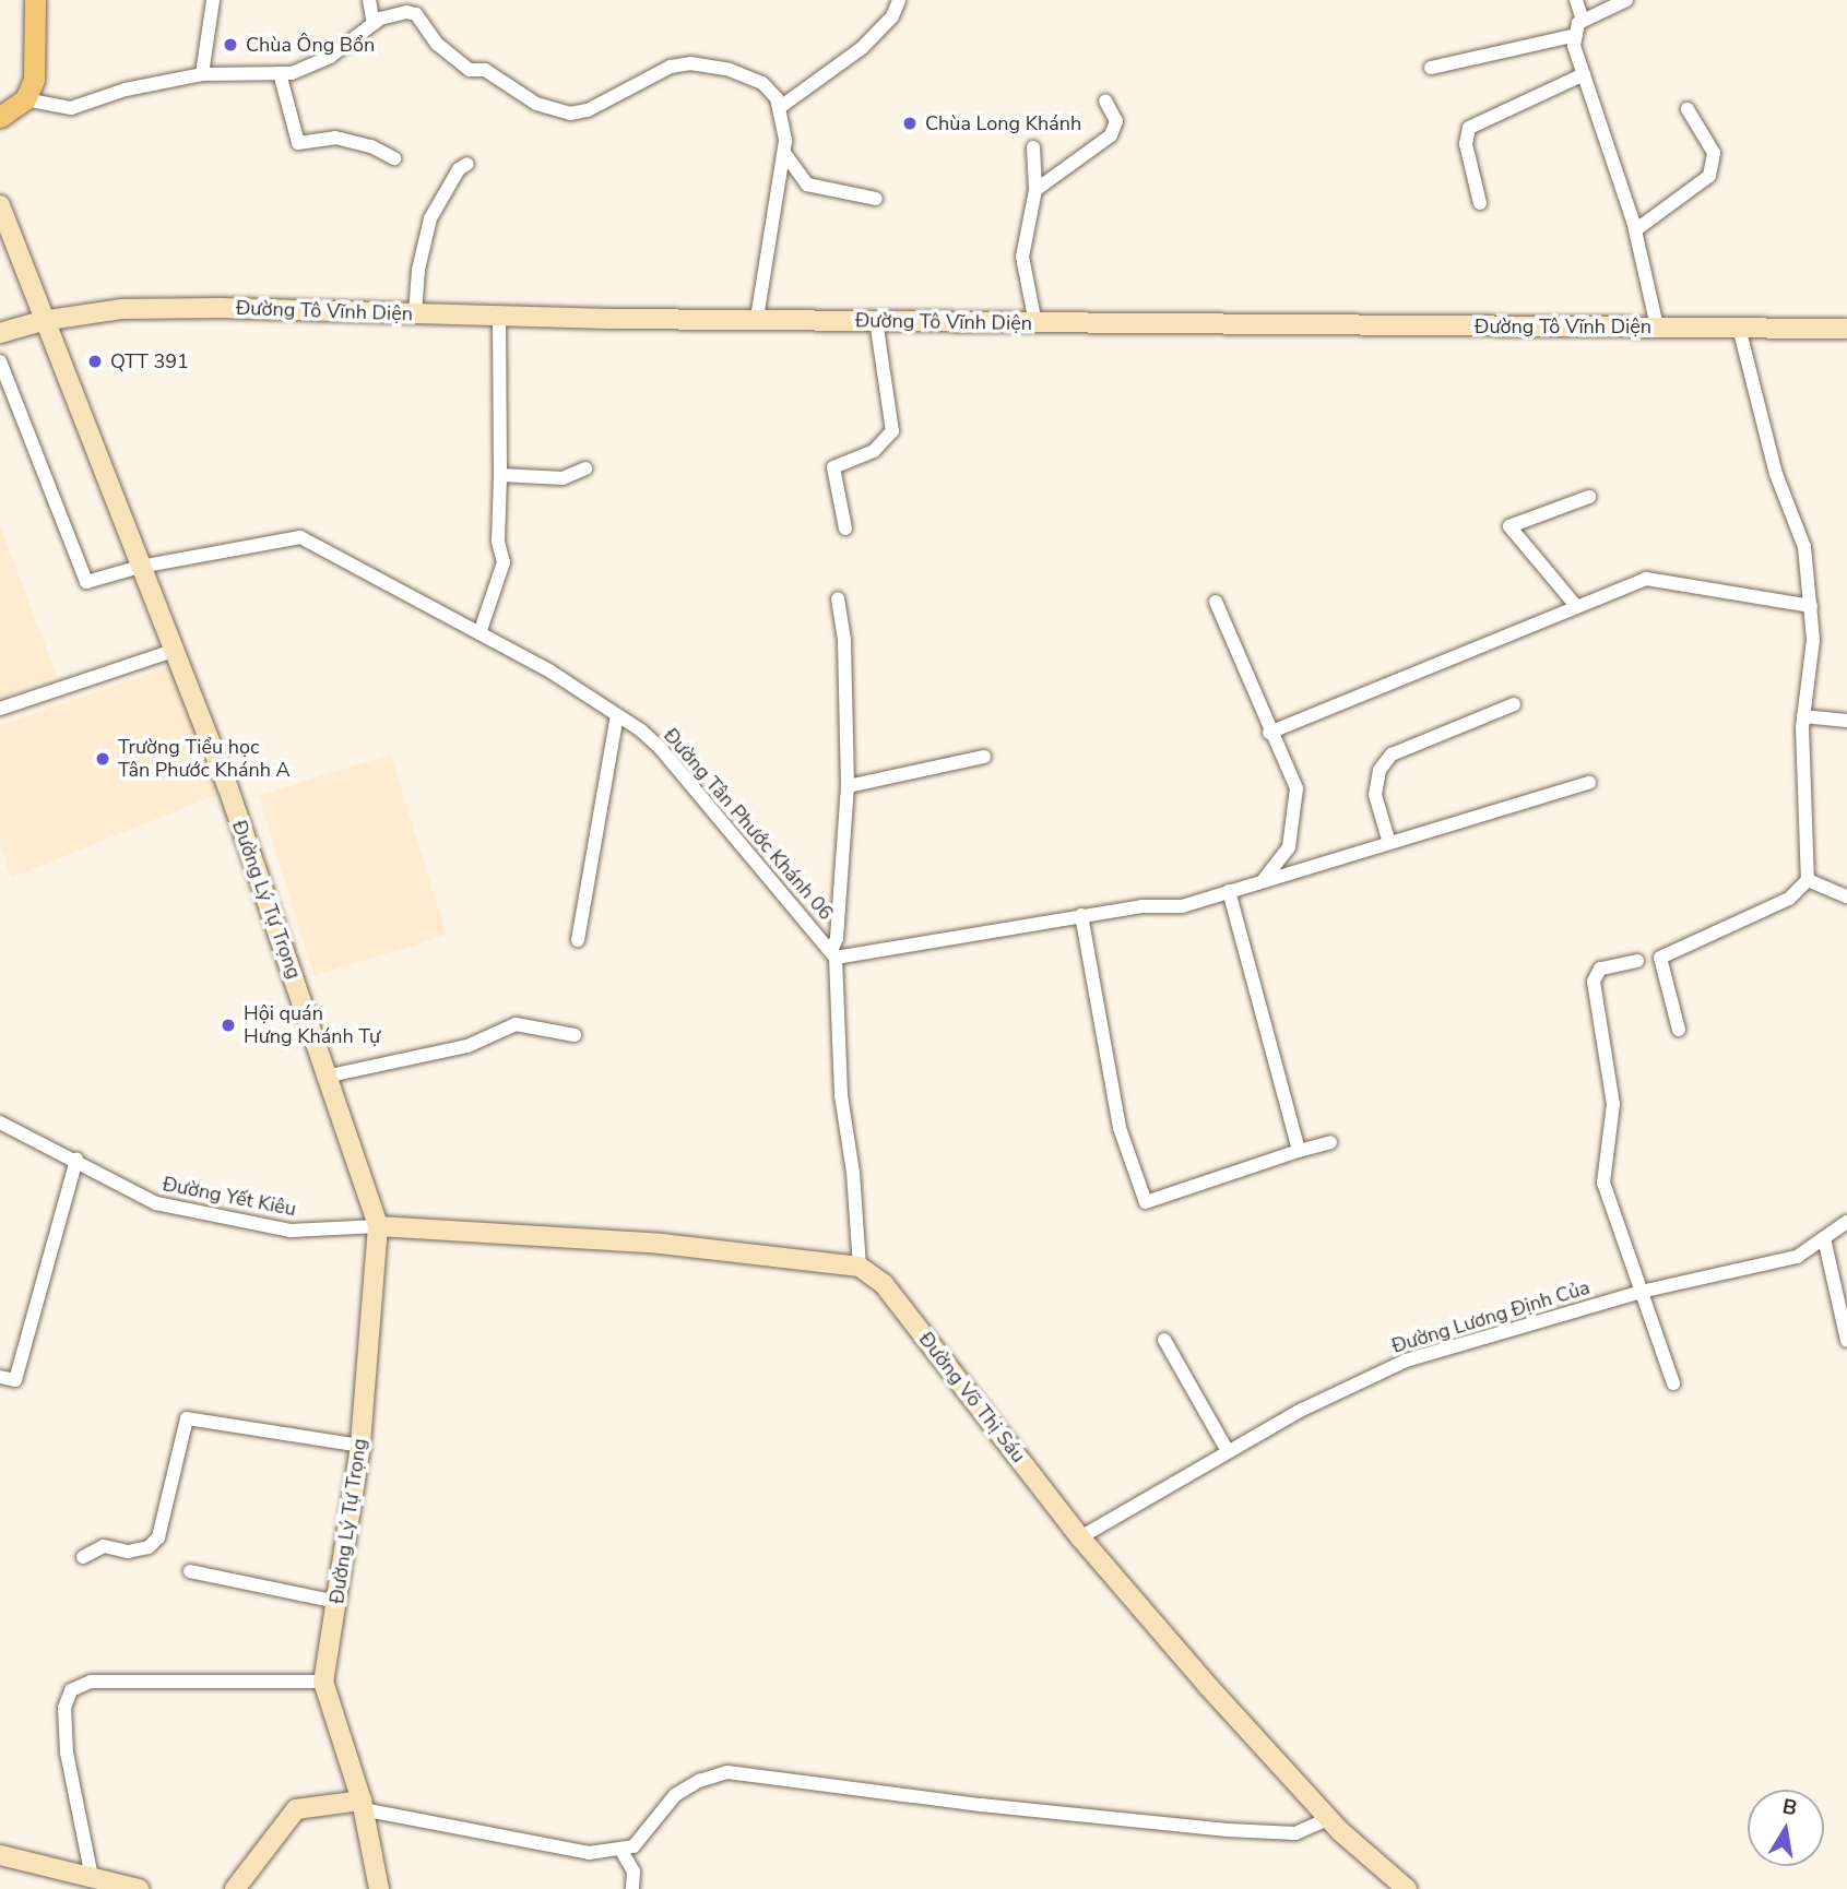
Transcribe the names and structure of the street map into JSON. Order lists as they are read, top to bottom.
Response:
{
  "streets": {
    "main road": ["Đường Tô Vĩnh Diện", "Đường Lý Tự Trọng", "Đường Võ Thị Sáu"],
    "street": ["Đường Tân Phước Khánh 06", "Đường Yết Kiêu", "Đường Lương Định Của"]
  },
  "crossings": [
    ["Đường Tô Vĩnh Diện", "Đường Lý Tự Trọng"],
    ["Đường Tân Phước Khánh 06", "Đường Lý Tự Trọng"],
    ["Đường Lý Tự Trọng", "Đường Yết Kiêu"],
    ["Đường Lương Định Của", "Đường Võ Thị Sáu"]
  ],
  "places": [
    "Chùa Ông Bổn",
    "Chùa Long Khánh",
    "QTT 391",
    "Trường Tiểu học Tân Phước Khánh A",
    "Hội quán Hưng Khánh Tự"
  ],
  "north": "top"
}
